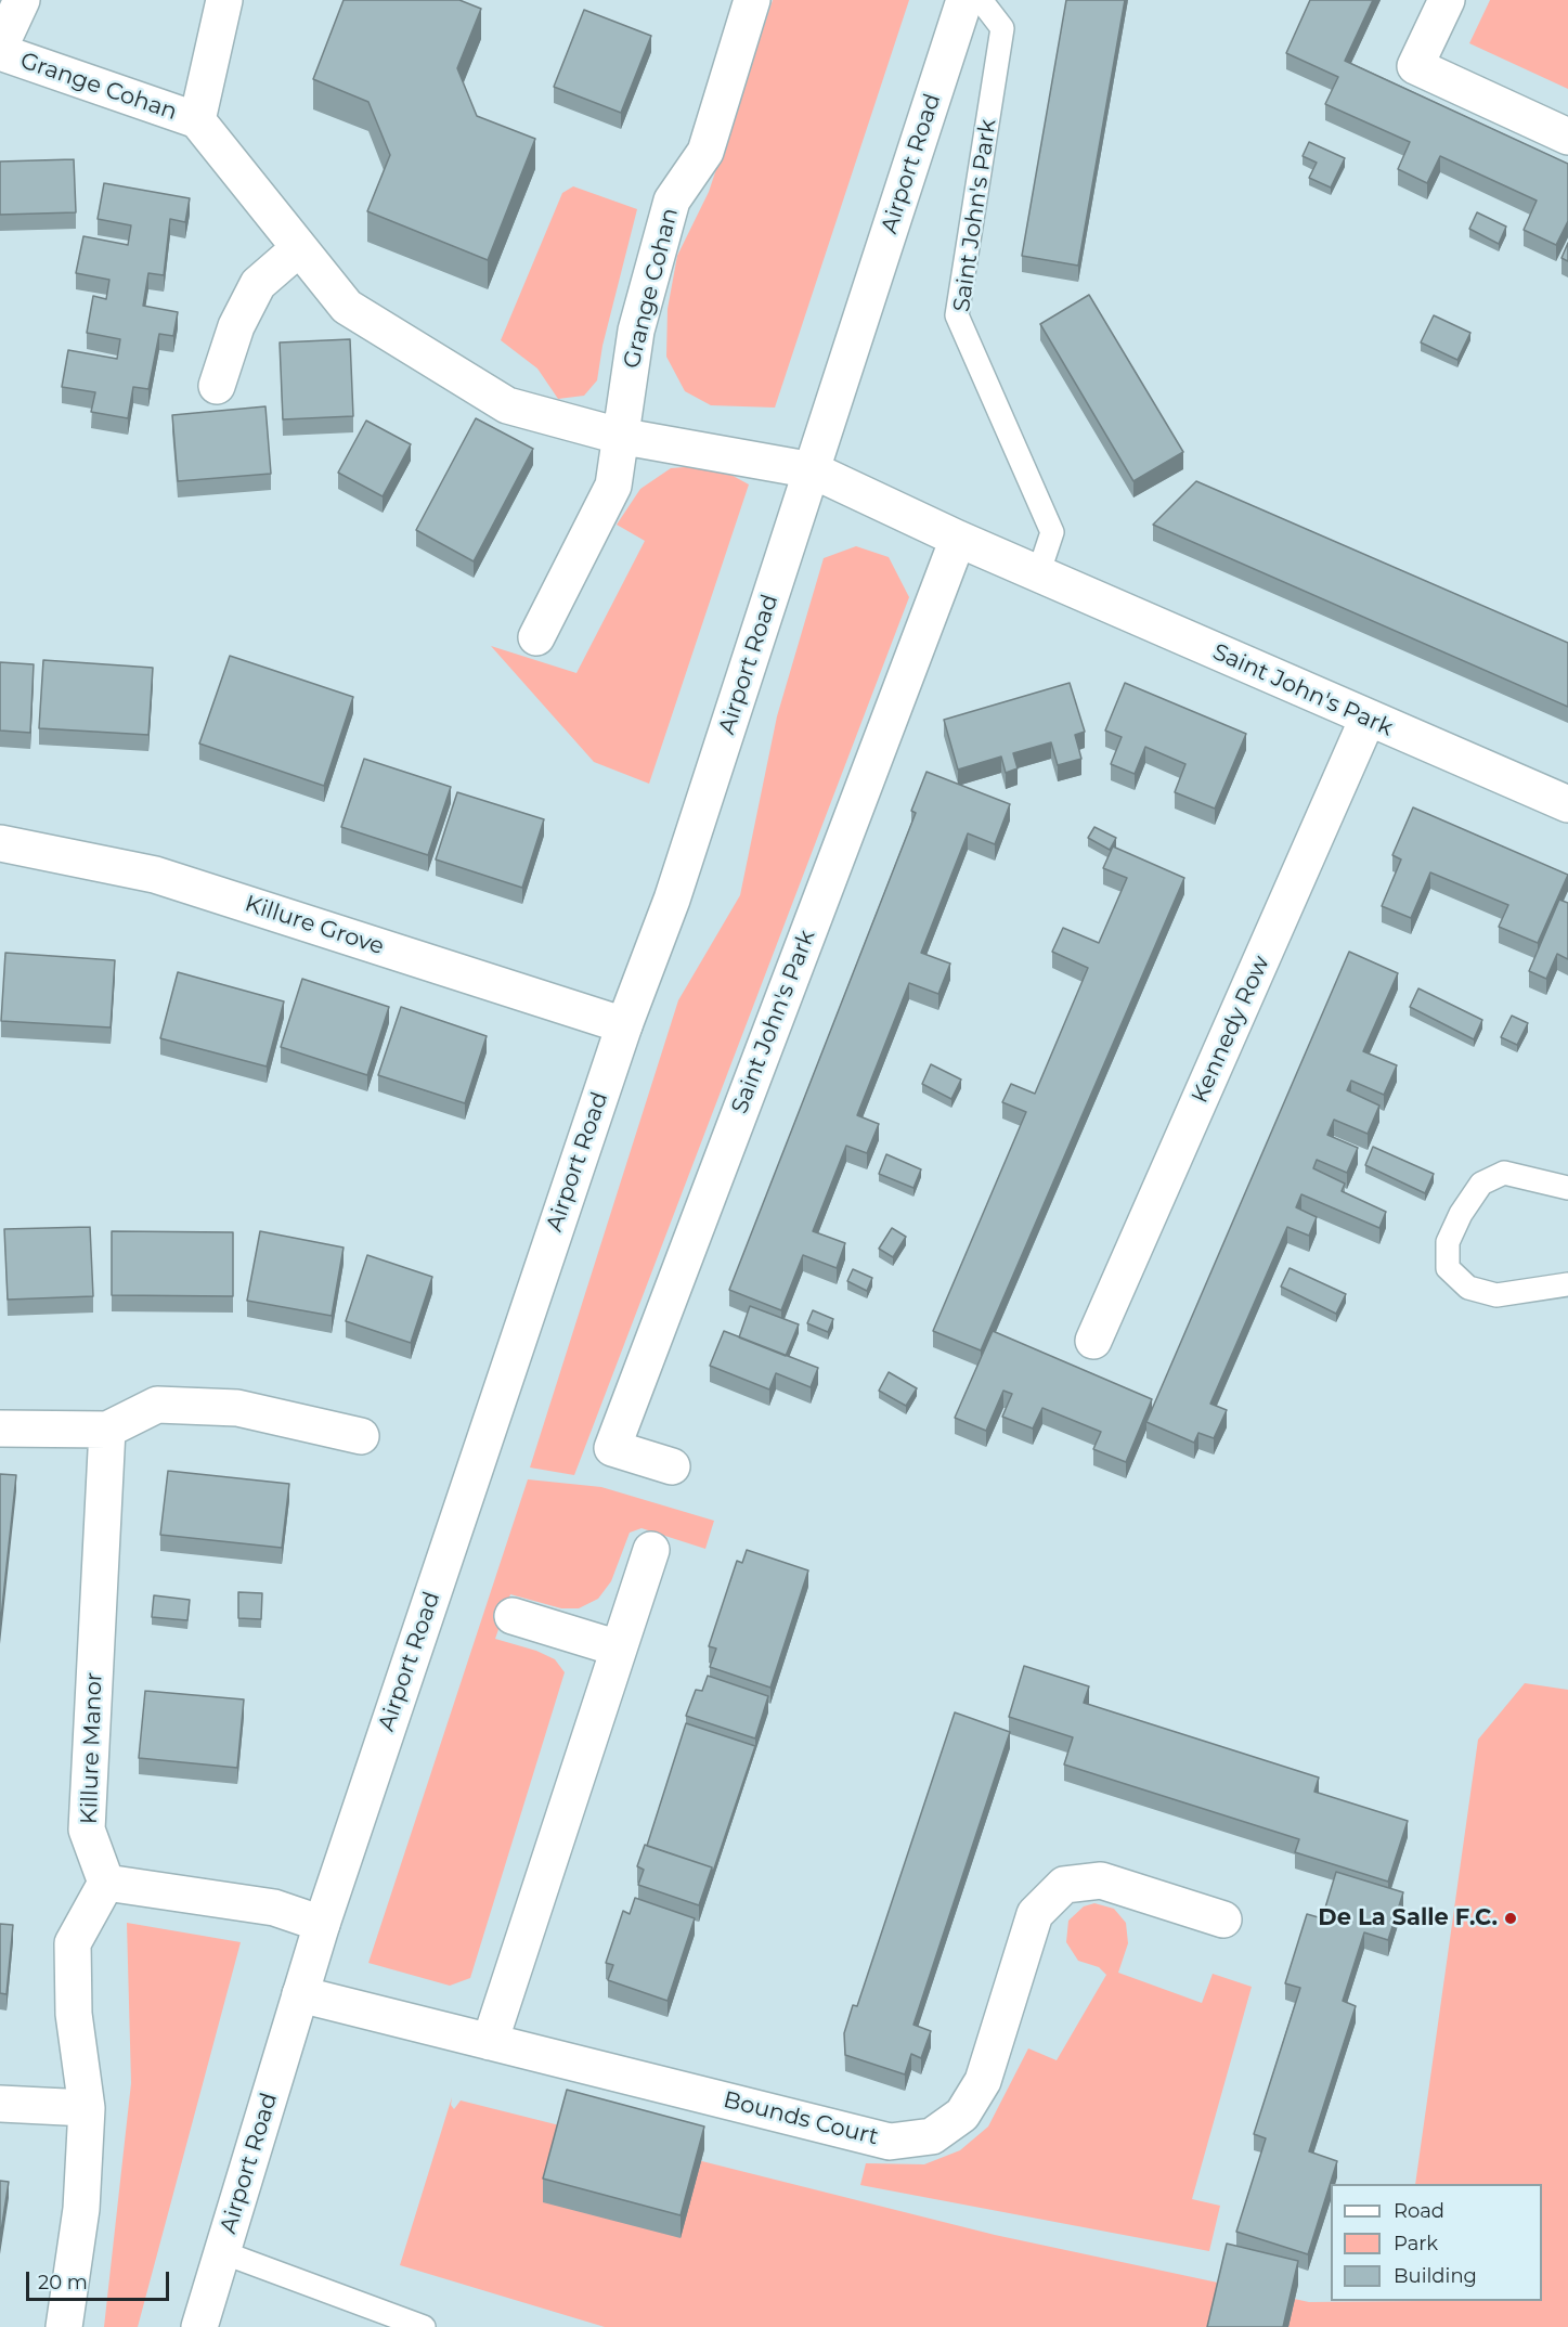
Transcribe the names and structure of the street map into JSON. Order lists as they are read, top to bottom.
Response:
{
  "streets": {
    "street": [
      "Grange Cohan",
      "Airport Road",
      "Saint John's Park",
      "Killure Grove",
      "Kennedy Row",
      "Killure Manor",
      "Bounds Court"
    ]
  },
  "crossings": [
    ["Grange Cohan", "Airport Road"],
    ["Grange Cohan", "Saint John's Park"],
    ["Airport Road", "Saint John's Park"],
    ["Airport Road", "Killure Grove"],
    ["Airport Road", "Bounds Court"],
    ["Saint John's Park", "Kennedy Row"]
  ],
  "places": ["De La Salle F.C."],
  "legend": ["Road", "Park", "Building"],
  "scale_bar": "20 m"
}
